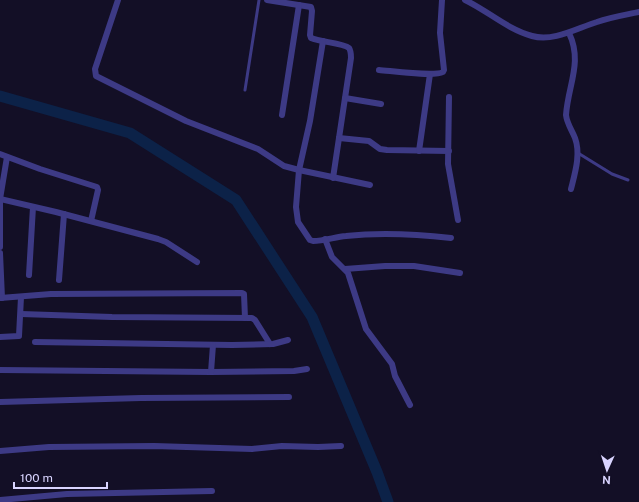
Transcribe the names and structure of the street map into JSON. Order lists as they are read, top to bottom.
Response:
{
  "scale_bar": "100 m",
  "north": "bottom"
}
